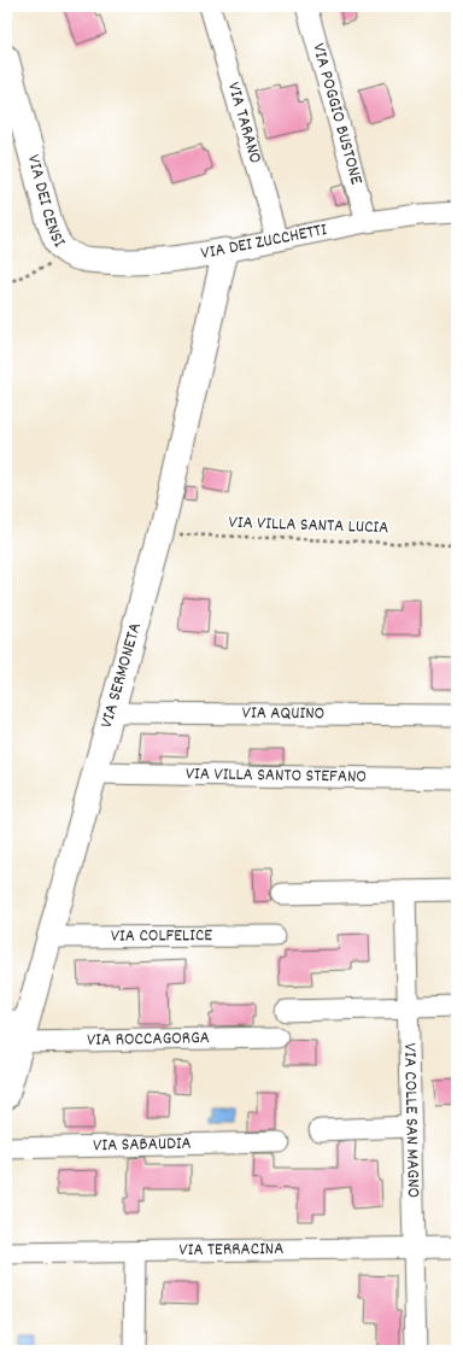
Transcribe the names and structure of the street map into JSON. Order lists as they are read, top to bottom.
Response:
{
  "streets": {
    "street": [
      "VIA POGGIO BUSTONE",
      "VIA TARANO",
      "VIA DEI CENSI",
      "VIA DEI ZUCCHETTI",
      "VIA SERMONETA",
      "VIA AQUINO",
      "VIA VILLA SANTO STEFANO",
      "VIA COLFELICE",
      "VIA ROCCAGORGA",
      "VIA COLLE SAN MAGNO",
      "VIA SABAUDIA",
      "VIA TERRACINA"
    ],
    "path": ["VIA VILLA SANTA LUCIA"]
  },
  "crossings": [
    ["VIA POGGIO BUSTONE", "VIA DEI ZUCCHETTI"],
    ["VIA TARANO", "VIA DEI ZUCCHETTI"],
    ["VIA DEI CENSI", "VIA DEI ZUCCHETTI"],
    ["VIA DEI ZUCCHETTI", "VIA SERMONETA"],
    ["VIA VILLA SANTA LUCIA", "VIA SERMONETA"],
    ["VIA SERMONETA", "VIA AQUINO"],
    ["VIA SERMONETA", "VIA VILLA SANTO STEFANO"],
    ["VIA SERMONETA", "VIA COLFELICE"],
    ["VIA SERMONETA", "VIA ROCCAGORGA"],
    ["VIA COLLE SAN MAGNO", "VIA TERRACINA"]
  ]
}
